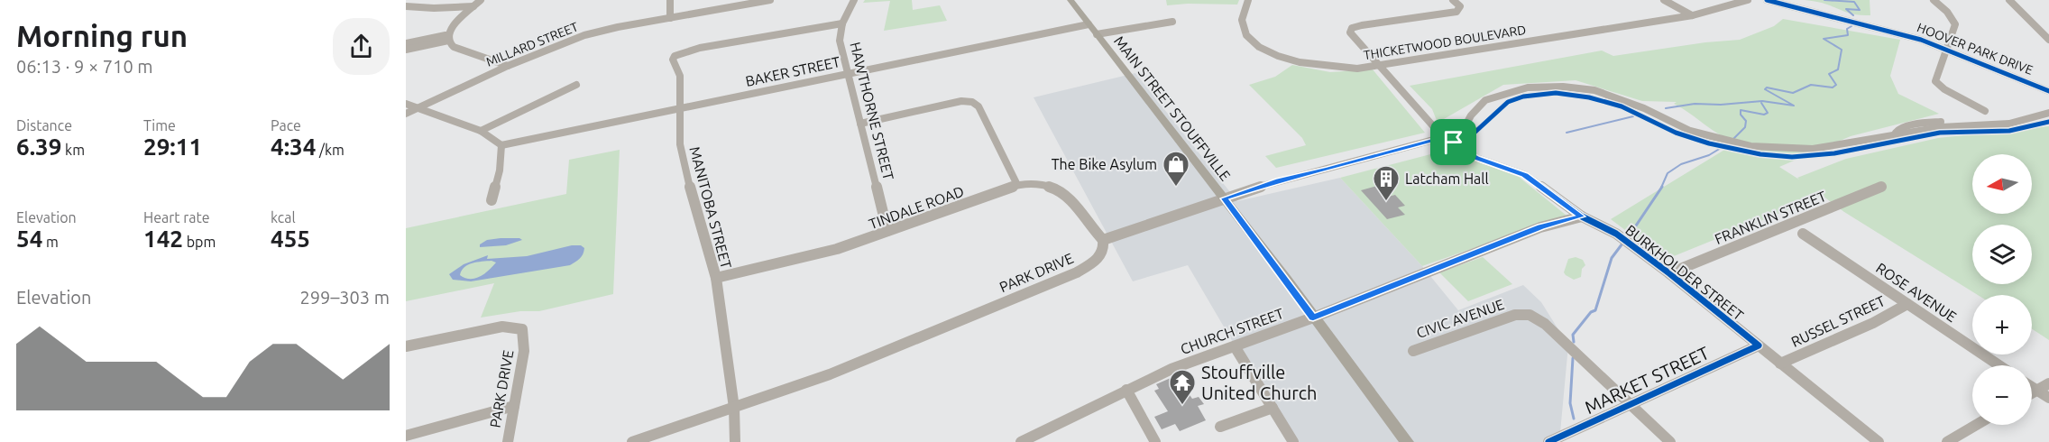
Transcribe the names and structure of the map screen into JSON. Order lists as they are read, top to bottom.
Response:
{
  "streets": {
    "main road": ["MAIN STREET STOUFFVILLE"],
    "street": [
      "THICKETWOOD BOULEVARD",
      "MILLARD STREET",
      "HOOVER PARK DRIVE",
      "BAKER STREET",
      "HAWTHORNE STREET",
      "MANITOBA STREET",
      "TINDALE ROAD",
      "FRANKLIN STREET",
      "PARK DRIVE",
      "BURKHOLDER STREET",
      "ROSE AVENUE",
      "CIVIC AVENUE",
      "RUSSEL STREET",
      "CHURCH STREET",
      "MARKET STREET"
    ]
  },
  "crossings": [
    ["BAKER STREET", "MAIN STREET STOUFFVILLE"],
    ["BAKER STREET", "HAWTHORNE STREET"],
    ["BAKER STREET", "MANITOBA STREET"],
    ["MAIN STREET STOUFFVILLE", "CHURCH STREET"],
    ["HAWTHORNE STREET", "MANITOBA STREET"],
    ["HAWTHORNE STREET", "TINDALE ROAD"],
    ["MANITOBA STREET", "TINDALE ROAD"],
    ["MANITOBA STREET", "PARK DRIVE"],
    ["TINDALE ROAD", "PARK DRIVE"],
    ["FRANKLIN STREET", "BURKHOLDER STREET"],
    ["BURKHOLDER STREET", "RUSSEL STREET"],
    ["BURKHOLDER STREET", "CHURCH STREET"],
    ["BURKHOLDER STREET", "MARKET STREET"],
    ["ROSE AVENUE", "RUSSEL STREET"],
    ["CIVIC AVENUE", "MARKET STREET"]
  ],
  "places": {
    "shop": ["The Bike Asylum"],
    "building": ["Latcham Hall"],
    "temple": ["Stouffville United Church"]
  },
  "north": "left",
  "page": {
    "heading": ["Morning run", "06:13 · 9 × 710 m"],
    "stats": [
      ["Distance", "6.39 km"],
      ["Time", "29:11"],
      ["Pace", "4:34 /km"],
      ["Elevation", "54 m"],
      ["Heart rate", "142 bpm"],
      ["kcal", "455"]
    ],
    "map_buttons": ["+", "−"],
    "chart": ["Elevation", "299–303 m"]
  }
}
